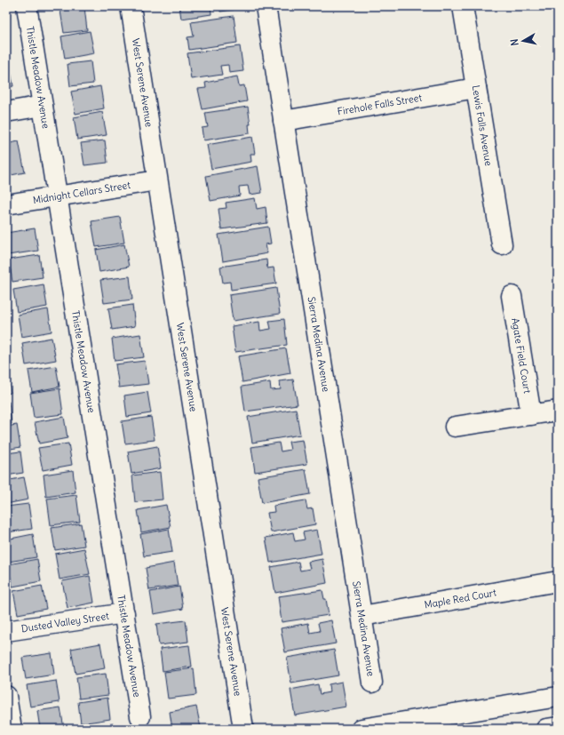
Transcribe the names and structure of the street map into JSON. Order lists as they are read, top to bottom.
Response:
{
  "streets": {
    "street": [
      "Thistle Meadow Avenue",
      "West Serene Avenue",
      "Firehole Falls Street",
      "Lewis Falls Avenue",
      "Midnight Cellars Street",
      "Sierra Medina Avenue",
      "Agate Field Court",
      "Maple Red Court",
      "Dusted Valley Street"
    ]
  },
  "crossings": [
    ["Thistle Meadow Avenue", "Midnight Cellars Street"],
    ["Thistle Meadow Avenue", "Dusted Valley Street"],
    ["West Serene Avenue", "Midnight Cellars Street"],
    ["Firehole Falls Street", "Lewis Falls Avenue"],
    ["Firehole Falls Street", "Sierra Medina Avenue"],
    ["Sierra Medina Avenue", "Maple Red Court"]
  ],
  "north": "left"
}
